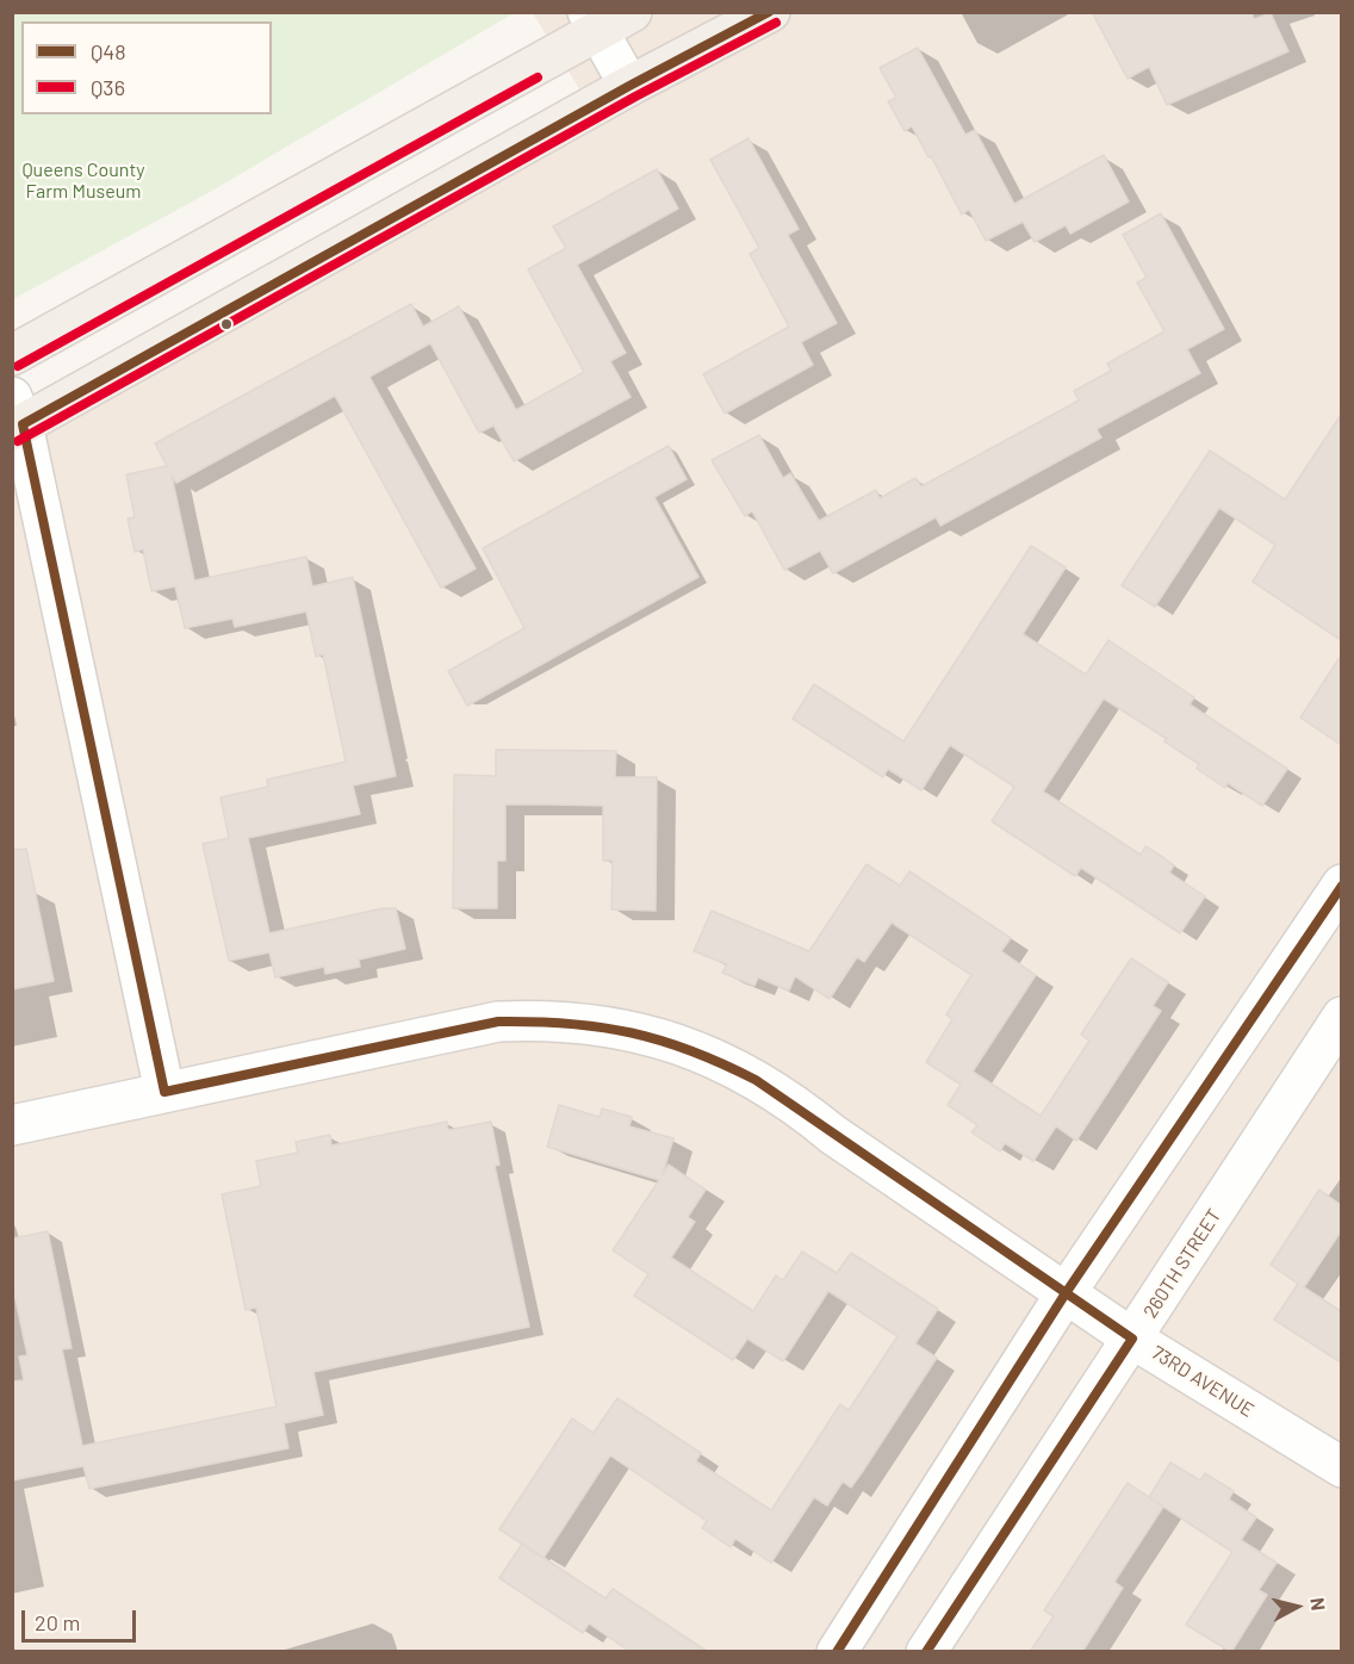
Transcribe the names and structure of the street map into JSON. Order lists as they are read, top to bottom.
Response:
{
  "streets": {
    "street": ["260TH STREET", "73RD AVENUE"]
  },
  "crossings": [
    ["260TH STREET", "73RD AVENUE"]
  ],
  "parks": ["Queens County Farm Museum"],
  "lines": ["transit line Q48", "transit line Q36"],
  "legend": ["Q48", "Q36"],
  "scale_bar": "20 m",
  "north": "right"
}
